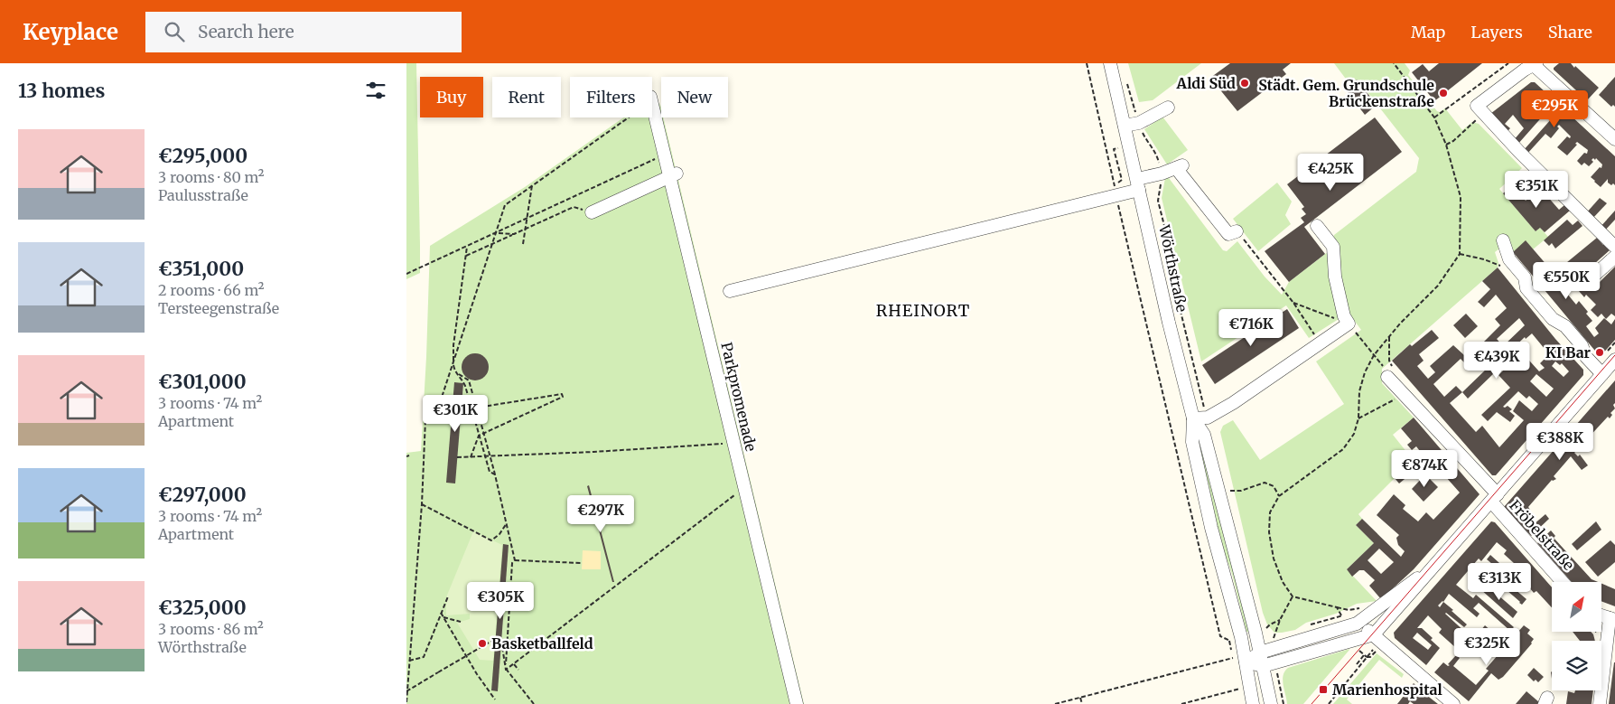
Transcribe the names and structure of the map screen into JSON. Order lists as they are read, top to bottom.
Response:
{
  "streets": {
    "street": ["Wörthstraße", "Parkpromenade", "Fröbelstraße"]
  },
  "districts": ["RHEINORT"],
  "places": {
    "other": [
      "Aldi Süd",
      "Städt. Gem. Grundschule Brückenstraße",
      "KI Bar",
      "Basketballfeld"
    ],
    "transit": ["Marienhospital"]
  },
  "north": "top right",
  "page": {
    "header": "Keyplace",
    "search": "Search here",
    "nav": ["Map", "Layers", "Share"],
    "heading": "13 homes",
    "chip": [
      "Buy",
      "Rent",
      "Filters",
      "New"
    ],
    "price": [
      "€295K",
      "€425K",
      "€351K",
      "€550K",
      "€716K",
      "€439K",
      "€301K",
      "€388K",
      "€874K",
      "€297K",
      "€313K",
      "€305K",
      "€325K"
    ],
    "list": [
      {
        "name": "€295,000",
        "note": "3 rooms · 80 m² · Paulusstraße"
      },
      {
        "name": "€351,000",
        "note": "2 rooms · 66 m² · Tersteegenstraße"
      },
      {
        "name": "€301,000",
        "note": "3 rooms · 74 m² · Apartment"
      },
      {
        "name": "€297,000",
        "note": "3 rooms · 74 m² · Apartment"
      },
      {
        "name": "€325,000",
        "note": "3 rooms · 86 m² · Wörthstraße"
      }
    ]
  }
}
